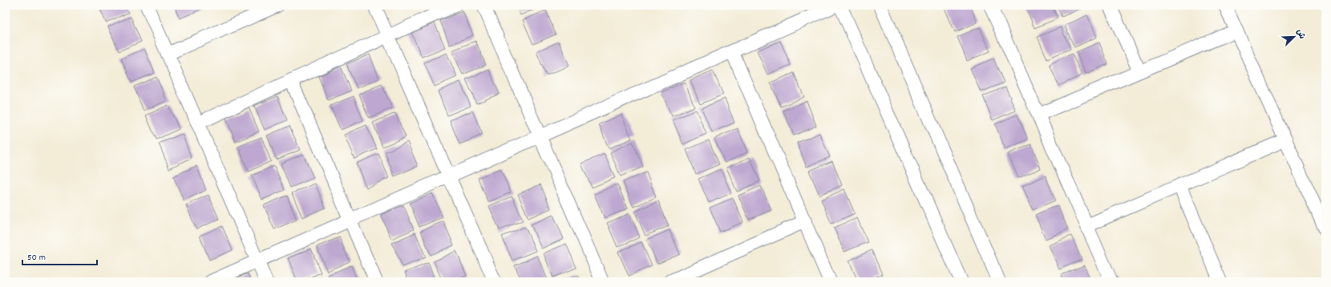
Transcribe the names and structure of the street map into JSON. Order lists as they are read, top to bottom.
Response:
{
  "scale_bar": "50 m",
  "north": "top right"
}
